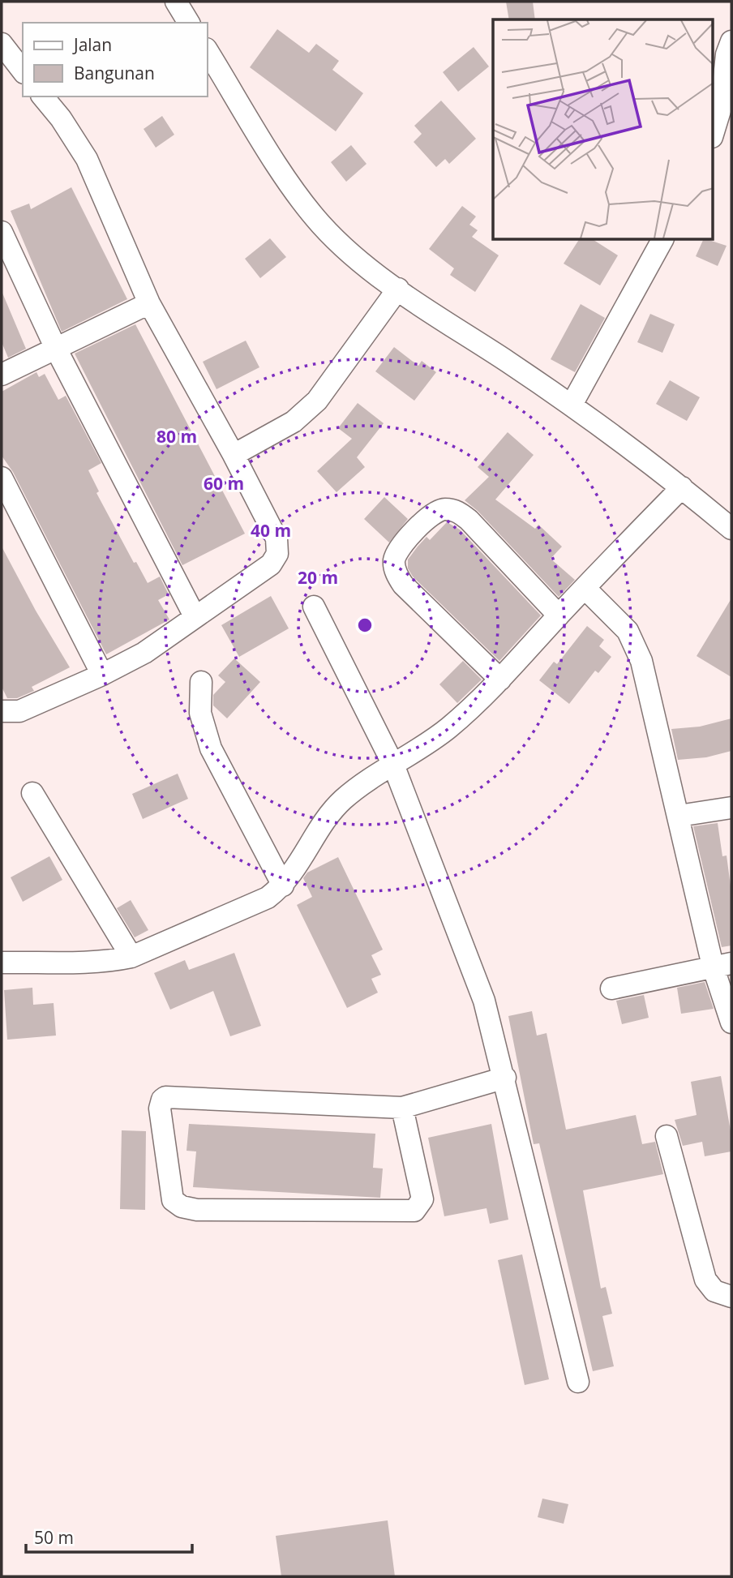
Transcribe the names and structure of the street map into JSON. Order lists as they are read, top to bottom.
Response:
{
  "legend": ["Jalan", "Bangunan"],
  "scale_bar": "50 m",
  "rings": [
    "80 m",
    "60 m",
    "40 m",
    "20 m"
  ]
}
